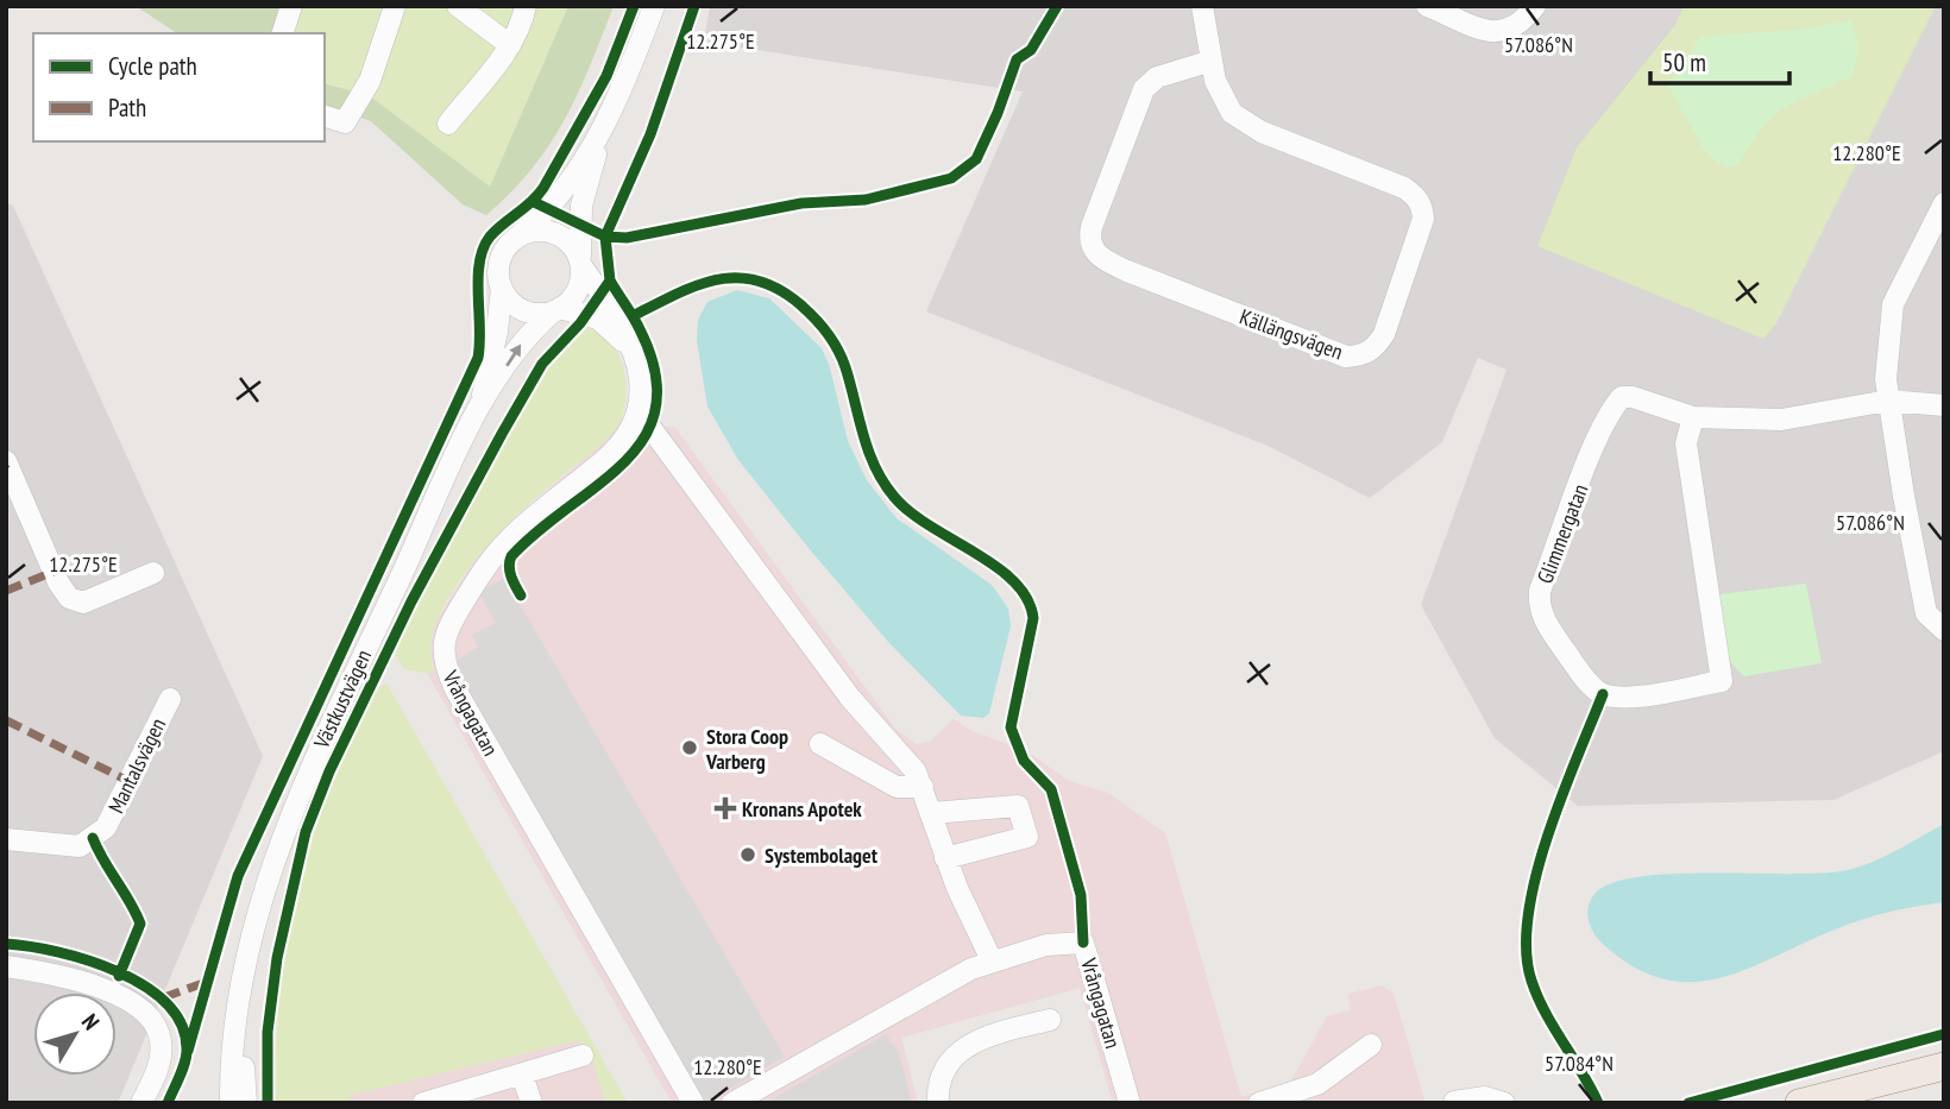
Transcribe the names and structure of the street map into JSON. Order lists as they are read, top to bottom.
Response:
{
  "streets": {
    "street": [
      "Källängsvägen",
      "Glimmergatan",
      "Västkustvägen",
      "Vrångagatan",
      "Mantalsvägen"
    ]
  },
  "places": {
    "other": ["Stora Coop Varberg", "Systembolaget"],
    "health": ["Kronans Apotek"]
  },
  "legend": ["Cycle path", "Path"],
  "scale_bar": "50 m",
  "north": "top right",
  "coordinates": [
    "12.275°E",
    "57.086°N",
    "12.280°E",
    "57.084°N"
  ]
}
